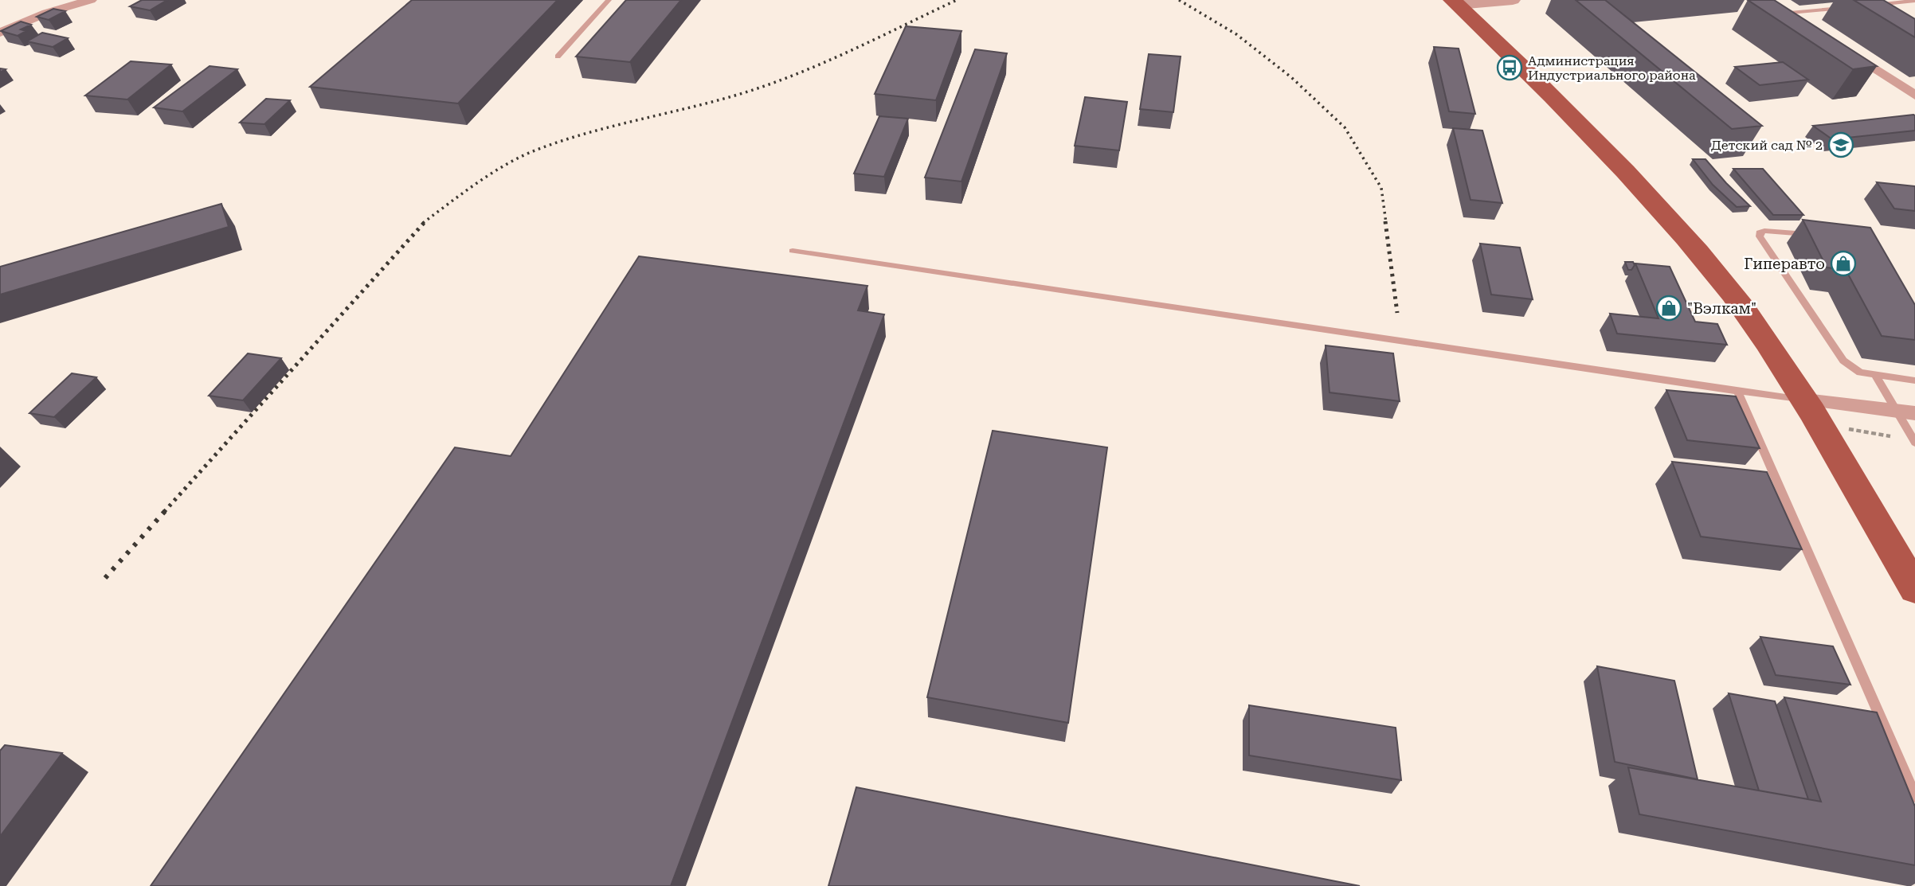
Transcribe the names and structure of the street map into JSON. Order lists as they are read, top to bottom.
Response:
{
  "places": {
    "bus stop": ["Администрация Индустриального района"],
    "school or university": ["Детский сад № 2"],
    "shop": ["Гиперавто", "\"Вэлкам\""]
  }
}
